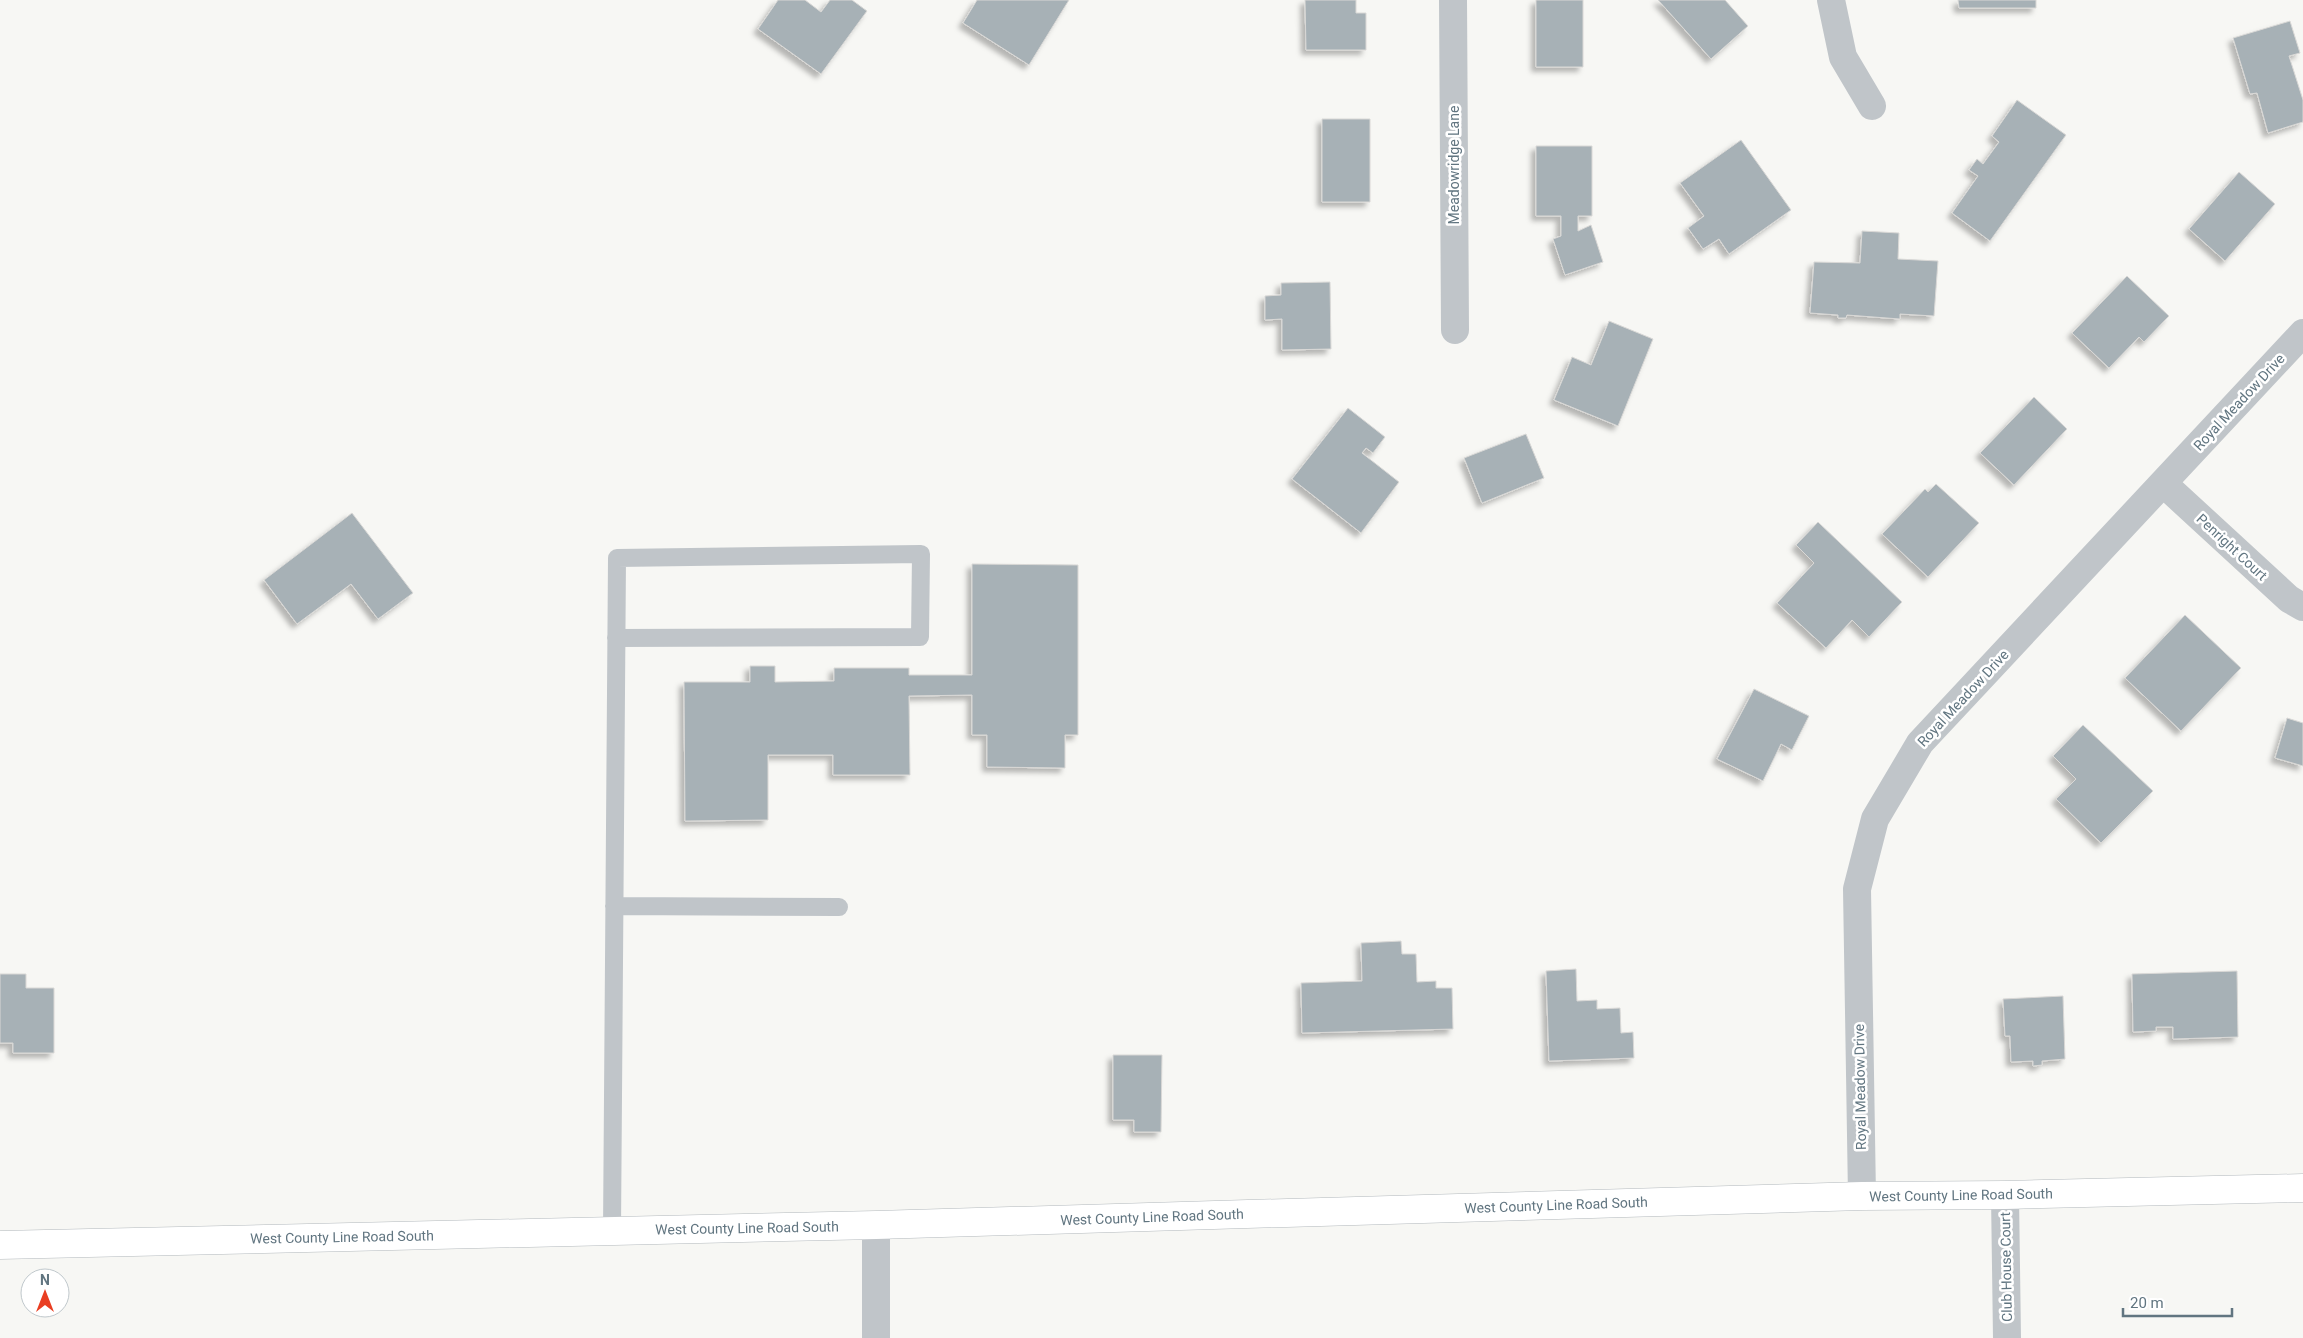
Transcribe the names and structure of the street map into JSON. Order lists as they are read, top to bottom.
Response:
{
  "streets": {
    "main road": ["West County Line Road South"],
    "street": [
      "Meadowridge Lane",
      "Royal Meadow Drive",
      "Penright Court",
      "Club House Court"
    ]
  },
  "crossings": [
    ["Royal Meadow Drive", "Penright Court"],
    ["Royal Meadow Drive", "West County Line Road South"],
    ["West County Line Road South", "Club House Court"]
  ],
  "scale_bar": "20 m",
  "north": "top"
}
